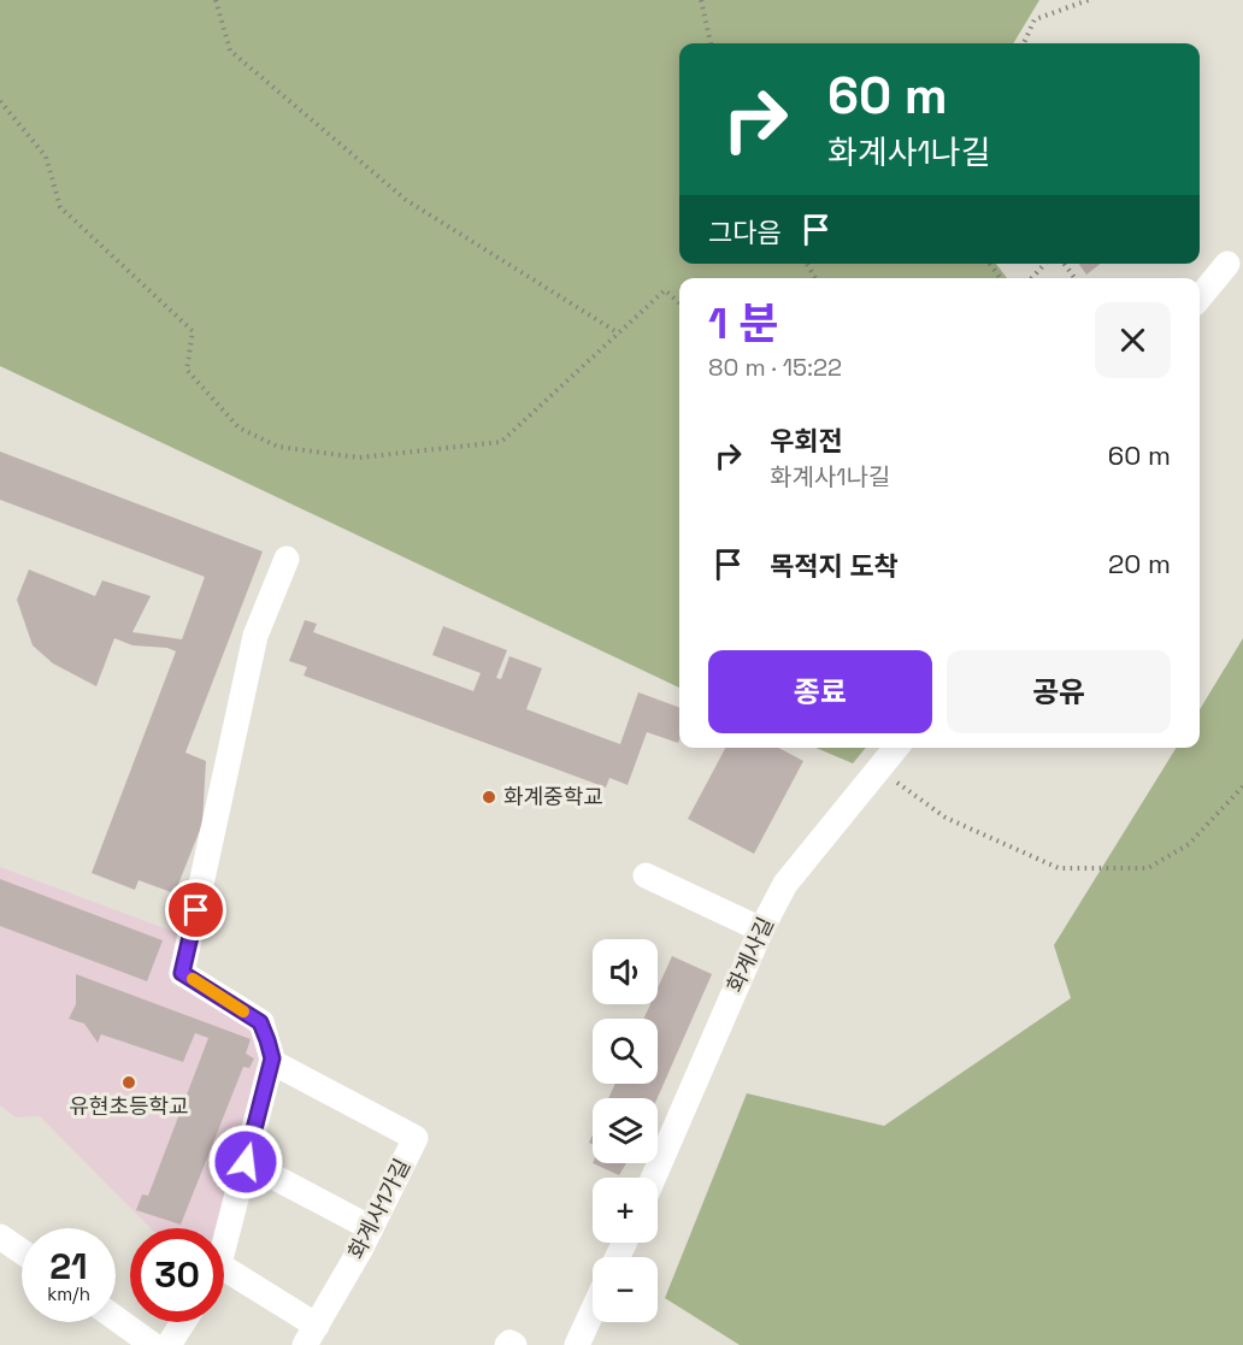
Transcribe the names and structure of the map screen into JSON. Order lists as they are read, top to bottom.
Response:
{
  "streets": {
    "street": ["화계사길", "화계사1가길"]
  },
  "places": ["화계중학교", "유현초등학교"],
  "page": {
    "turn": ["60 m", "화계사1나길"],
    "then": "그다음",
    "heading": ["1 분", "80 m · 15:22"],
    "list": [
      {
        "name": "우회전",
        "note": "화계사1나길",
        "value": "60 m"
      },
      {
        "name": "목적지 도착",
        "value": "20 m"
      }
    ],
    "buttons": ["종료", "공유"],
    "map_buttons": ["+", "−"],
    "speed": "21 km/h",
    "limit": "30"
  }
}
